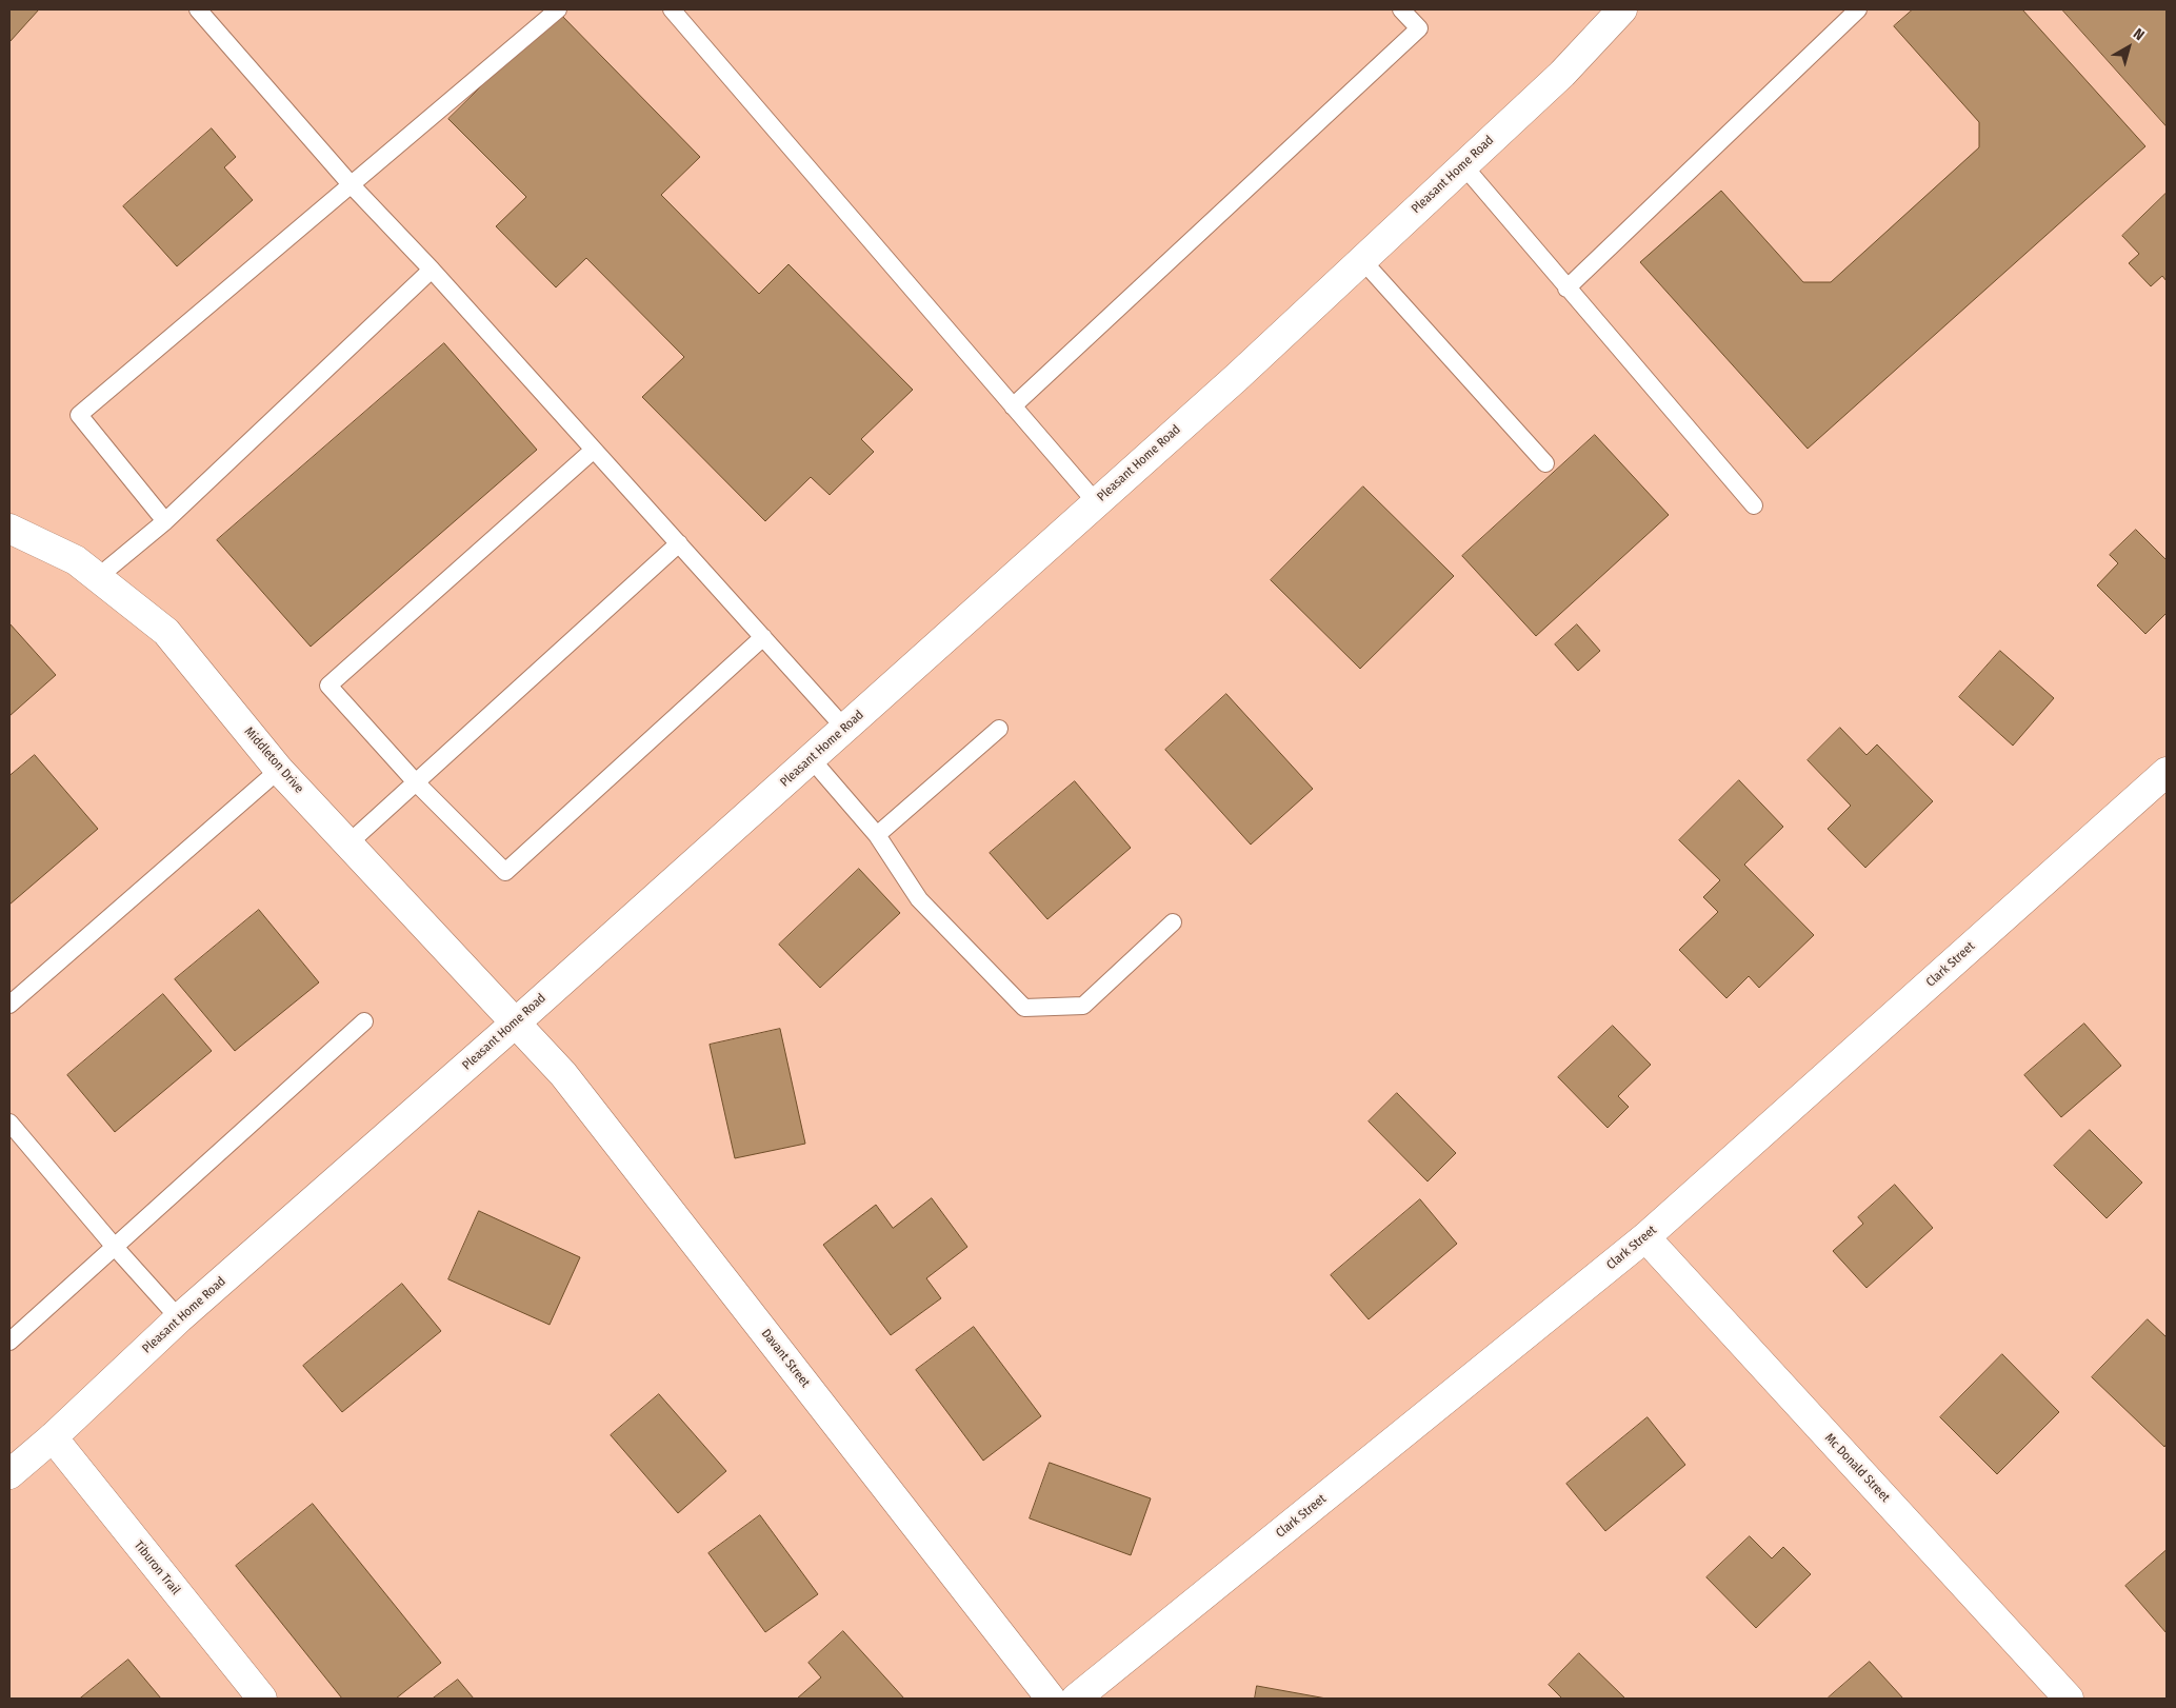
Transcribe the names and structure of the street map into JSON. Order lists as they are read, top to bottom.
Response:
{
  "streets": {
    "street": [
      "Pleasant Home Road",
      "Middleton Drive",
      "Clark Street",
      "Davant Street",
      "Mc Donald Street",
      "Tiburon Trail"
    ]
  },
  "crossings": [
    ["Pleasant Home Road", "Middleton Drive"],
    ["Pleasant Home Road", "Davant Street"],
    ["Pleasant Home Road", "Tiburon Trail"],
    ["Middleton Drive", "Davant Street"],
    ["Clark Street", "Mc Donald Street"]
  ],
  "north": "top right"
}
